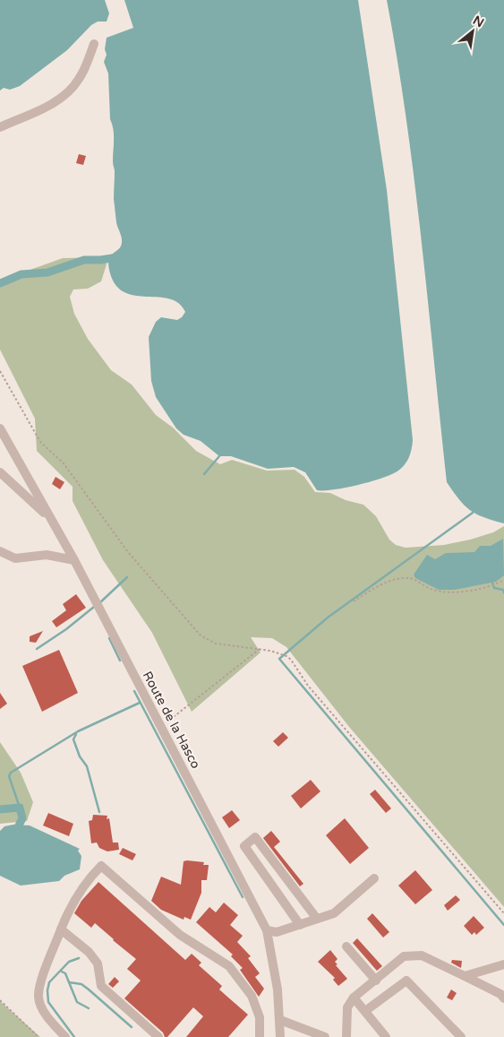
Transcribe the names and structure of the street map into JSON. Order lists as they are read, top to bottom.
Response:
{
  "streets": {
    "lane": ["Route de la Hasco"]
  },
  "north": "top right"
}
